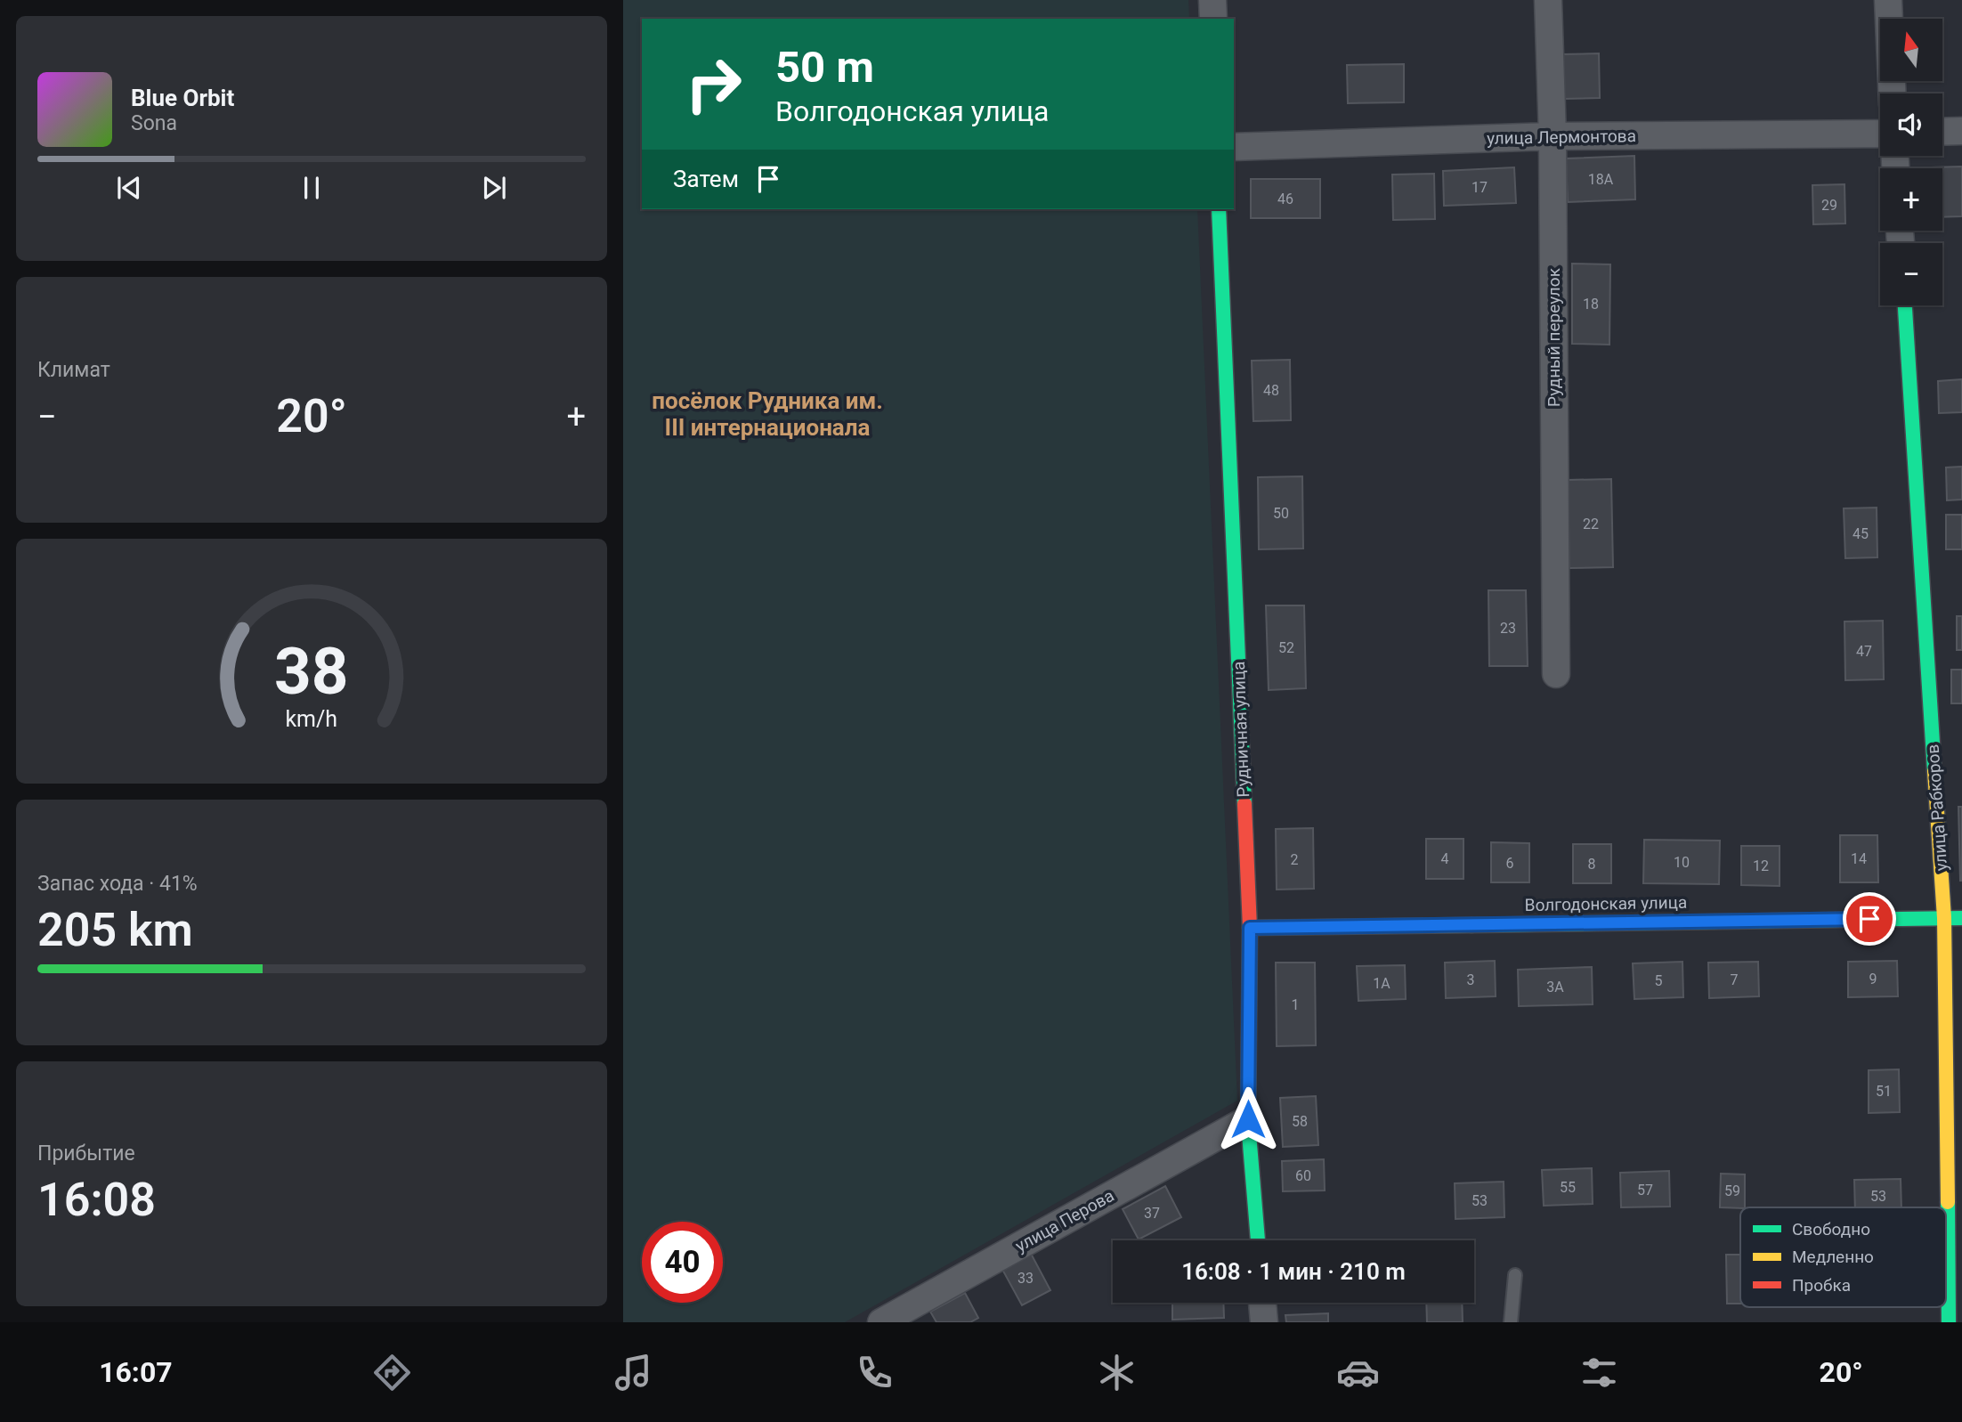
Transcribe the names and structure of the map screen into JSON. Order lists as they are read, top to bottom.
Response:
{
  "streets": {
    "street": [
      "улица Лермонтова",
      "Рудный переулок",
      "Рудничная улица",
      "улица Рабкоров",
      "Волгодонская улица",
      "улица Перова"
    ]
  },
  "crossings": [
    ["улица Лермонтова", "Рудный переулок"],
    ["Рудничная улица", "Волгодонская улица"],
    ["Рудничная улица", "улица Перова"],
    ["улица Рабкоров", "Волгодонская улица"]
  ],
  "districts": ["посёлок Рудника им. III интернационала"],
  "house_numbers": [
    "18А",
    "17",
    "46",
    "29",
    "18",
    "48",
    "50",
    "22",
    "45",
    "23",
    "52",
    "47",
    "4",
    "14",
    "2",
    "10",
    "6",
    "8",
    "12",
    "9",
    "3",
    "7",
    "5",
    "1А",
    "3А",
    "1",
    "51",
    "58",
    "60",
    "55",
    "57",
    "59",
    "53",
    "53",
    "37",
    "33"
  ],
  "legend": ["Свободно", "Медленно", "Пробка"],
  "north": "top",
  "page": {
    "map_buttons": ["+", "−"],
    "turn": ["50 m", "Волгодонская улица"],
    "song": ["Blue Orbit", "Sona"],
    "then": "Затем",
    "tile": [
      "Климат",
      ["Запас хода · 41%", "205 km"],
      ["Прибытие", "16:08"]
    ],
    "heat": ["−", "20°", "+"],
    "limit": "40",
    "trip": "16:08 · 1 мин · 210 m",
    "tabs": ["16:07", "20°"],
    "gauge": ["38", "km/h"]
  }
}
